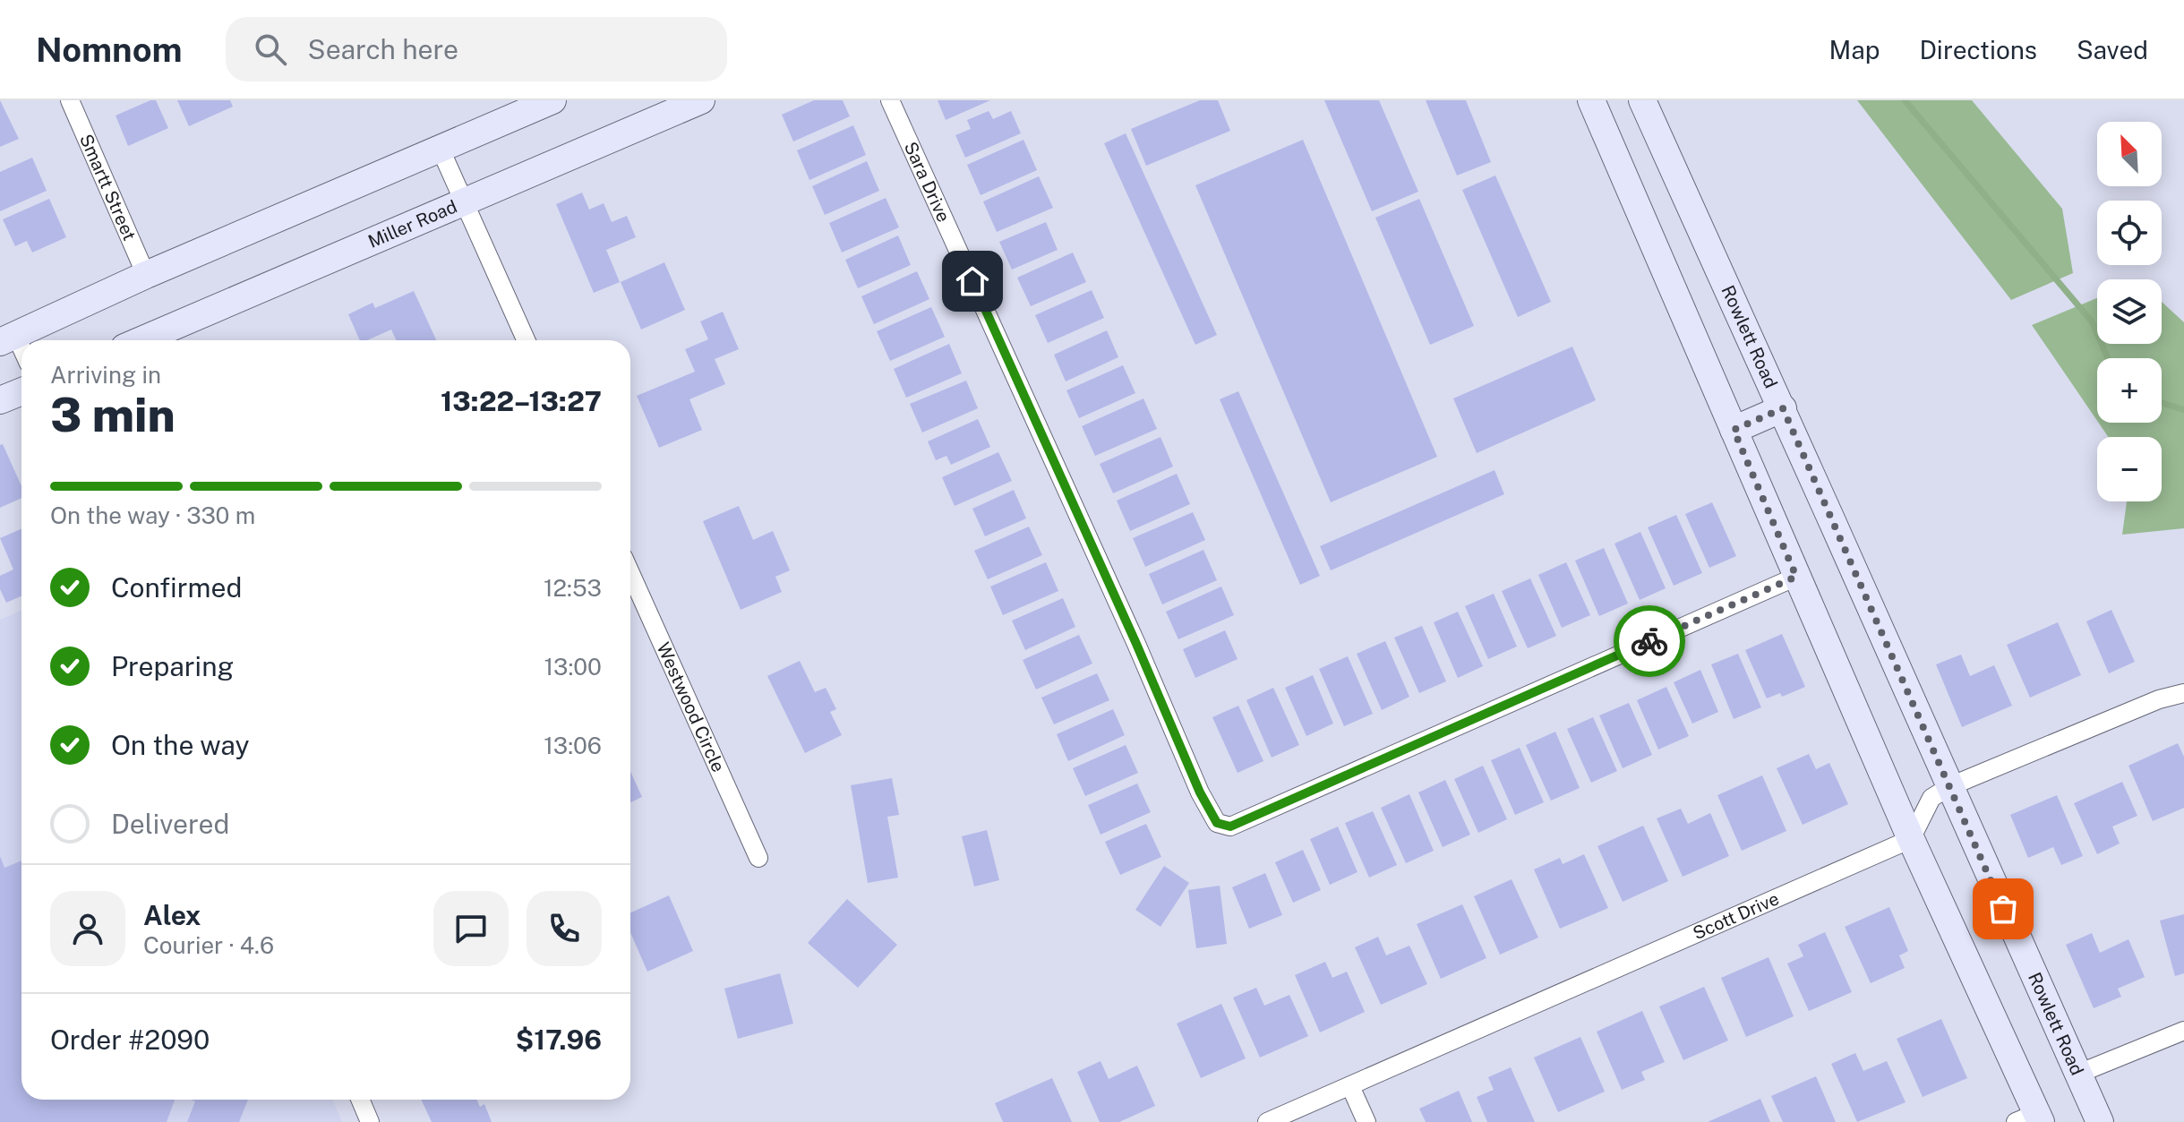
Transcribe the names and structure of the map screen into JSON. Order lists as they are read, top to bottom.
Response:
{
  "streets": {
    "main road": ["Miller Road", "Rowlett Road"],
    "street": [
      "Sara Drive",
      "Smartt Street",
      "Westwood Circle",
      "Scott Drive"
    ]
  },
  "north": "top left",
  "page": {
    "header": "Nomnom",
    "search": "Search here",
    "nav": ["Map", "Directions", "Saved"],
    "map_buttons": ["+", "−"],
    "heading": ["3 min", "Arriving in", "13:22–13:27"],
    "panel": [
      "Alex",
      "Courier · 4.6",
      "Order #2090",
      "$17.96"
    ],
    "bar": "On the way · 330 m",
    "list": [
      ["Confirmed", "12:53"],
      ["Preparing", "13:00"],
      ["On the way", "13:06"],
      "Delivered"
    ]
  }
}
